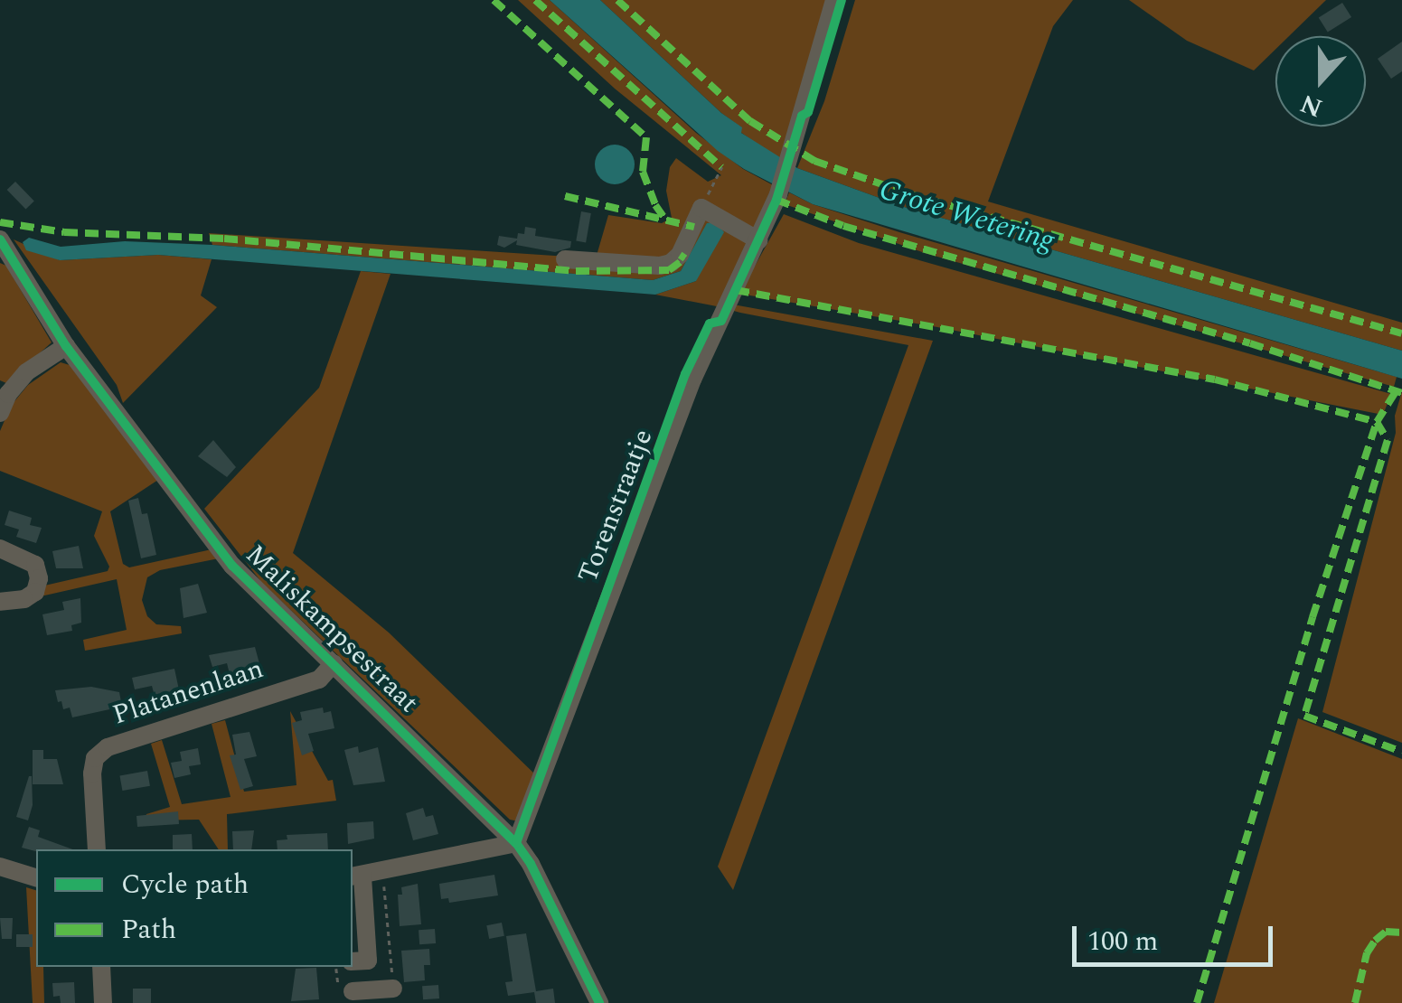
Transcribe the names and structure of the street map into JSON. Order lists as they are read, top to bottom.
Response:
{
  "streets": {
    "street": ["Torenstraatje", "Maliskampsestraat", "Platanenlaan"]
  },
  "crossings": [
    ["Torenstraatje", "Maliskampsestraat"],
    ["Maliskampsestraat", "Platanenlaan"]
  ],
  "water": ["Grote Wetering"],
  "legend": ["Cycle path", "Path"],
  "scale_bar": "100 m",
  "north": "bottom"
}
